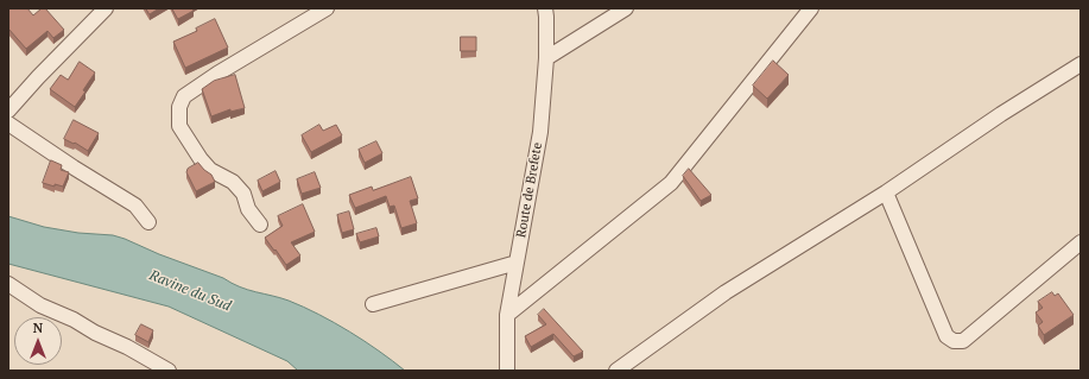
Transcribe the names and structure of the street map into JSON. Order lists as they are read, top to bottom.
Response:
{
  "streets": {
    "street": ["Route de Brefete"]
  },
  "water": ["Ravine du Sud"],
  "north": "top"
}
